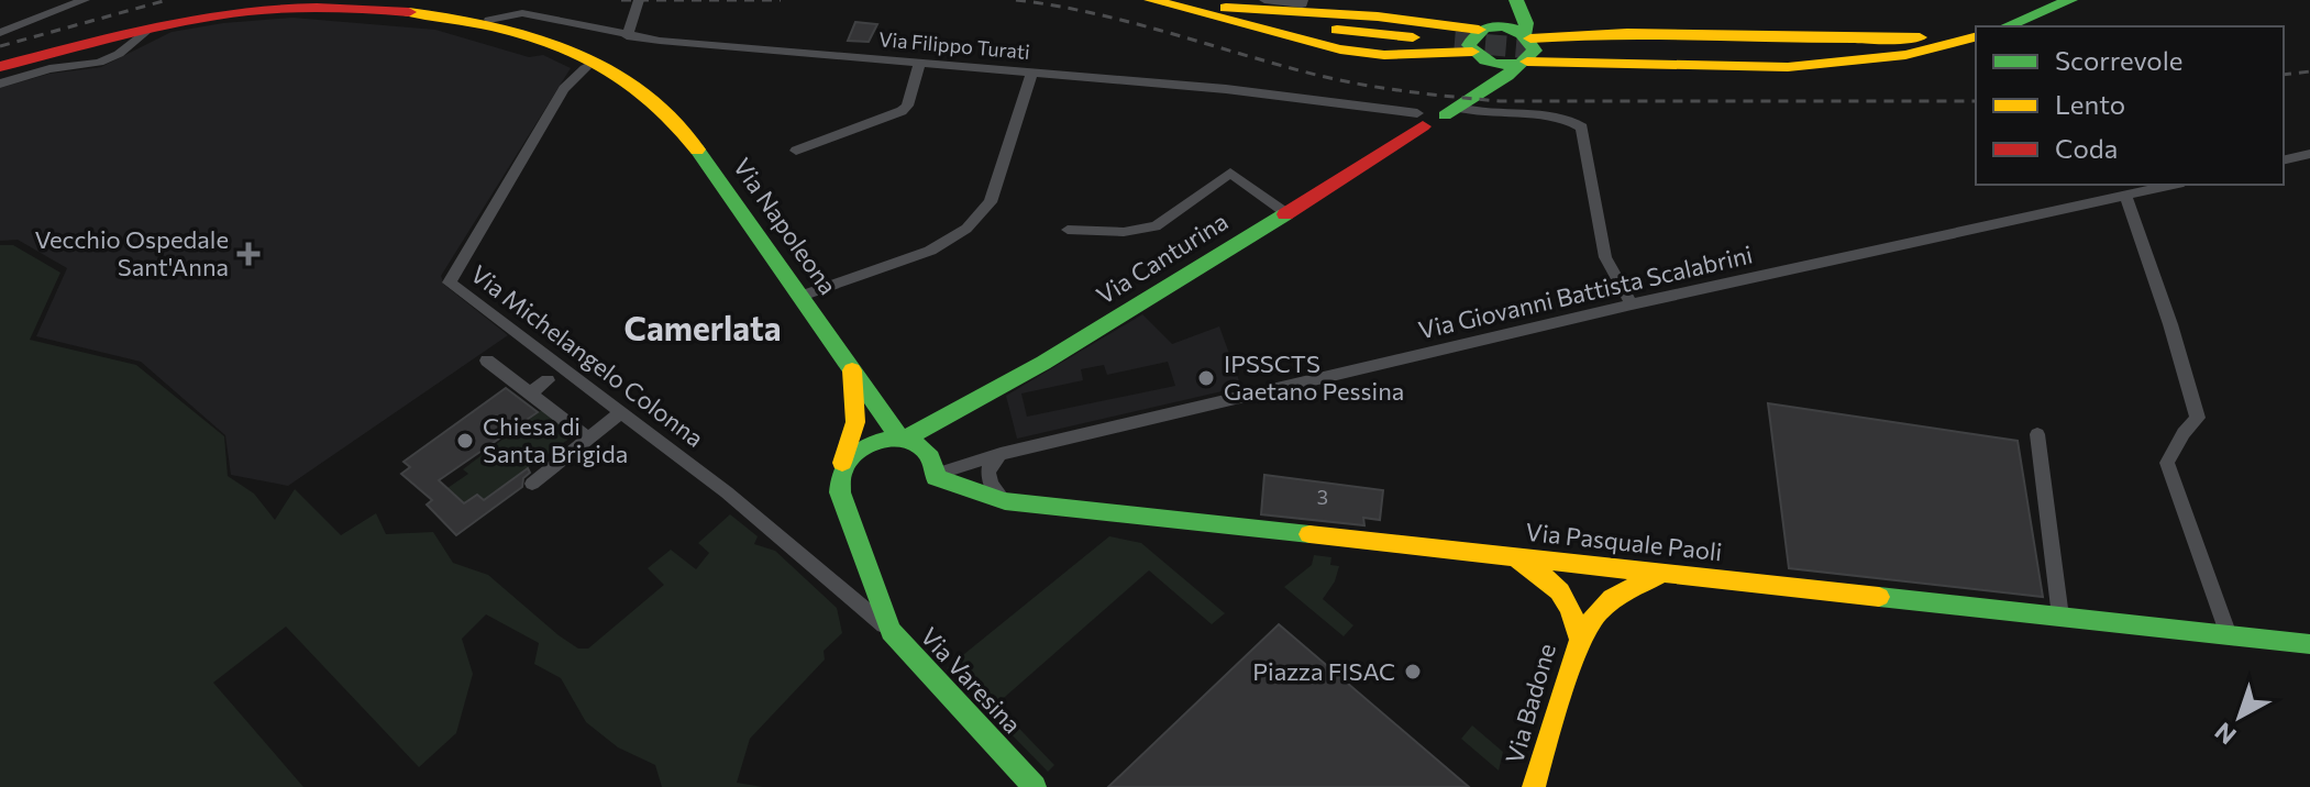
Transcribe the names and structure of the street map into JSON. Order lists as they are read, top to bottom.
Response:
{
  "streets": {
    "main road": [
      "Via Napoleona",
      "Via Canturina",
      "Via Pasquale Paoli",
      "Via Varesina",
      "Via Badone"
    ],
    "street": ["Via Filippo Turati", "Via Giovanni Battista Scalabrini", "Via Michelangelo Colonna"]
  },
  "crossings": [
    ["Via Filippo Turati", "Via Napoleona"],
    ["Via Filippo Turati", "Via Canturina"],
    ["Via Napoleona", "Via Canturina"],
    ["Via Napoleona", "Via Giovanni Battista Scalabrini"],
    ["Via Napoleona", "Via Michelangelo Colonna"],
    ["Via Napoleona", "Via Pasquale Paoli"],
    ["Via Canturina", "Via Giovanni Battista Scalabrini"],
    ["Via Canturina", "Via Pasquale Paoli"],
    ["Via Canturina", "Via Varesina"],
    ["Via Giovanni Battista Scalabrini", "Via Pasquale Paoli"],
    ["Via Michelangelo Colonna", "Via Varesina"],
    ["Via Pasquale Paoli", "Via Badone"]
  ],
  "districts": ["Camerlata"],
  "places": {
    "health": ["Vecchio Ospedale Sant'Anna"],
    "other": ["IPSSCTS Gaetano Pessina", "Chiesa di Santa Brigida", "Piazza FISAC"]
  },
  "house_numbers": ["3"],
  "legend": ["Scorrevole", "Lento", "Coda"],
  "north": "bottom left"
}
